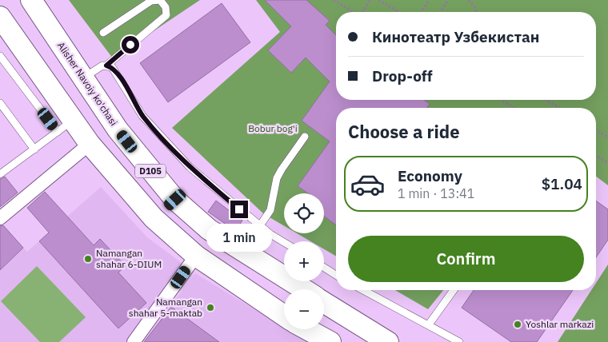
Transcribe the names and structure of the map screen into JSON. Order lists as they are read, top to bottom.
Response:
{
  "streets": {
    "main road": ["Alisher Navoiy ko'chasi", "D105"]
  },
  "parks": ["Bobur bog'i"],
  "places": ["Namangan shahar 6-DIUM", "Namangan shahar 5-maktab", "Yoshlar markazi"],
  "page": {
    "banner": ["Кинотеатр Узбекистан", "Drop-off"],
    "heading": "Choose a ride",
    "list": [
      {
        "name": "Economy",
        "note": "1 min · 13:41",
        "value": "$1.04"
      }
    ],
    "map_buttons": ["+", "−"],
    "bubble": "1 min",
    "buttons": "Confirm"
  }
}
